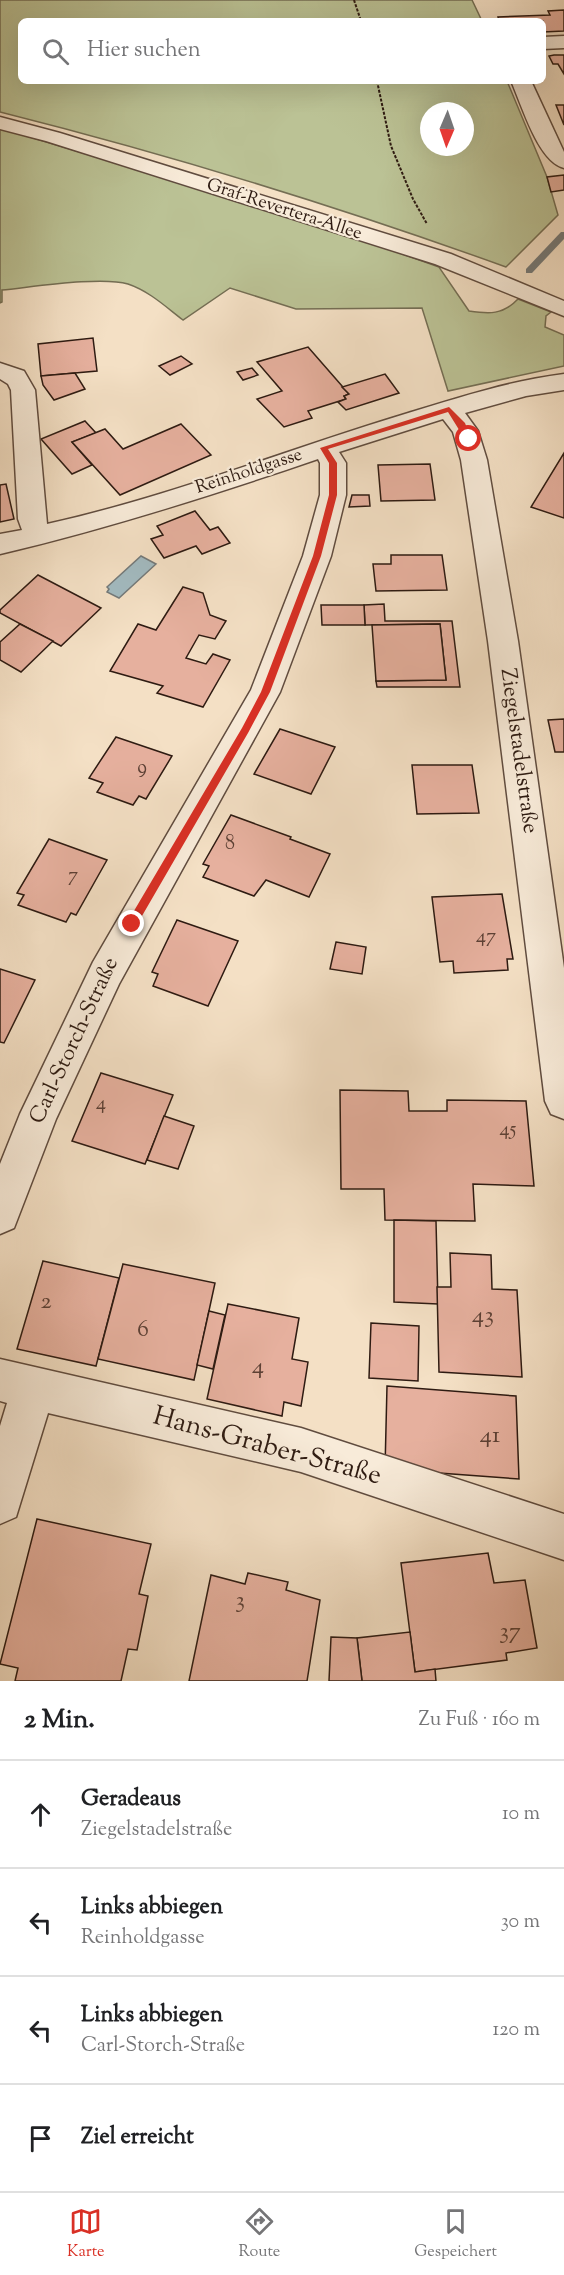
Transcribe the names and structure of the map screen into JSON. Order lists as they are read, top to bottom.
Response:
{
  "streets": {
    "street": [
      "Graf-Revertera-Allee",
      "Reinholdgasse",
      "Ziegelstadelstraße",
      "Carl-Storch-Straße",
      "Hans-Graber-Straße"
    ]
  },
  "crossings": [
    ["Reinholdgasse", "Ziegelstadelstraße"],
    ["Reinholdgasse", "Carl-Storch-Straße"]
  ],
  "house_numbers": [
    "9",
    "8",
    "7",
    "47",
    "4",
    "45",
    "2",
    "43",
    "6",
    "4",
    "41",
    "3",
    "37"
  ],
  "north": "bottom",
  "page": {
    "search": "Hier suchen",
    "heading": ["2 Min.", "Zu Fuß · 160 m"],
    "list": [
      ["Geradeaus", "Ziegelstadelstraße", "10 m"],
      ["Links abbiegen", "Reinholdgasse", "30 m"],
      ["Links abbiegen", "Carl-Storch-Straße", "120 m"],
      "Ziel erreicht"
    ],
    "nav": ["Karte", "Route", "Gespeichert"]
  }
}
